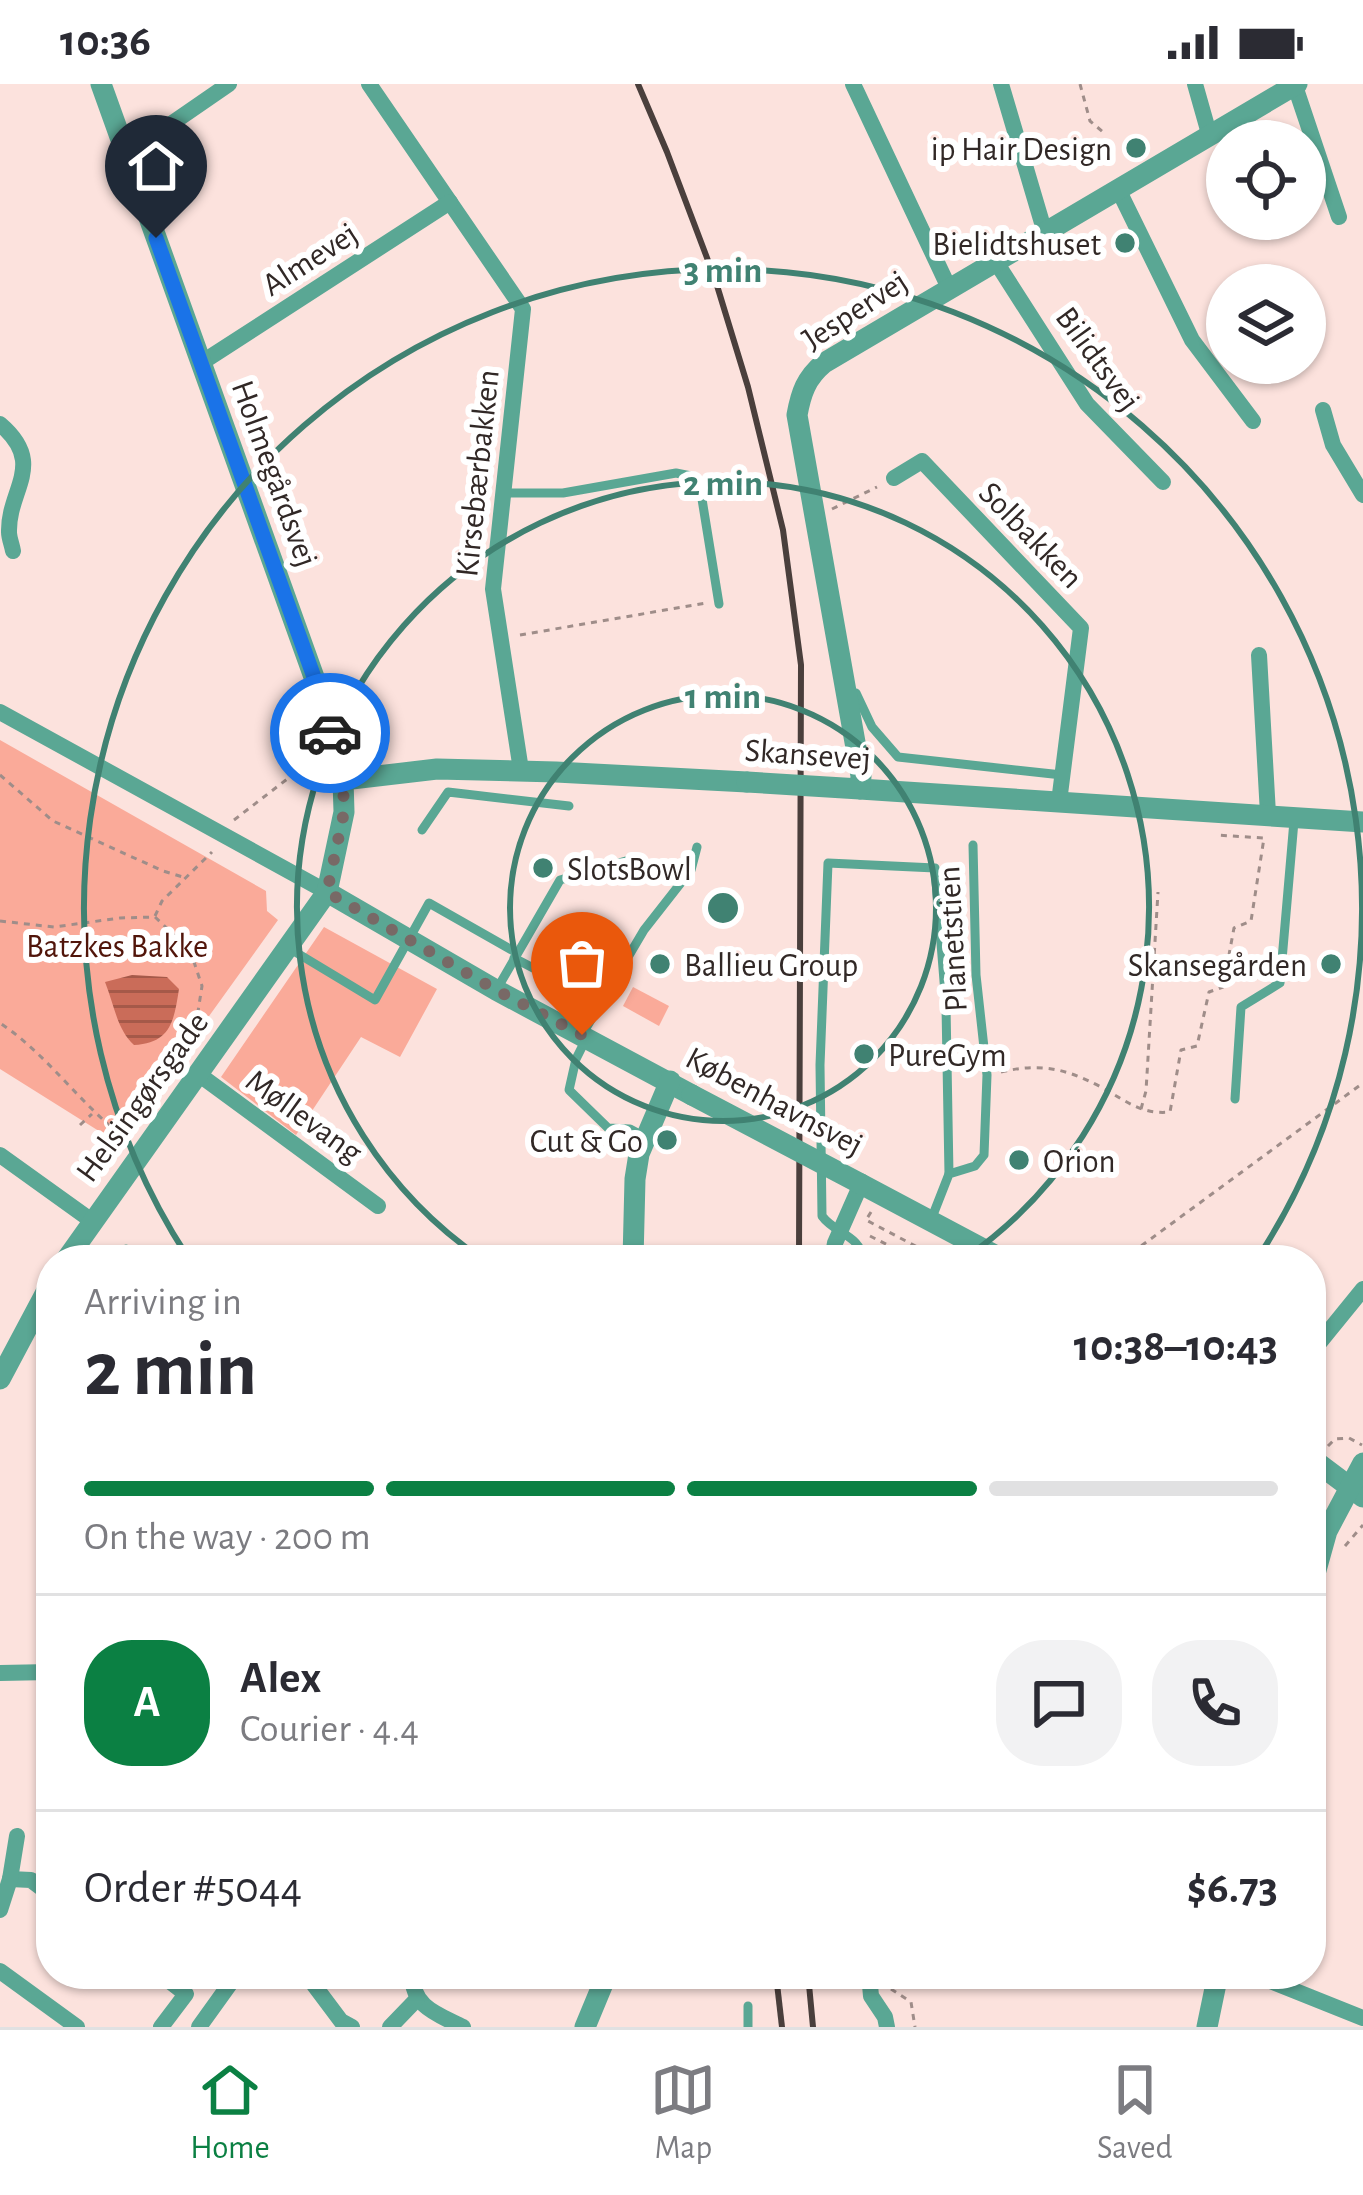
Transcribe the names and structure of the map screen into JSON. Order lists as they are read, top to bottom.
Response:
{
  "streets": {
    "street": [
      "Almevej",
      "Jespervej",
      "Bilidtsvej",
      "Holmegårdsvej",
      "Kirsebærbakken",
      "Solbakken",
      "Skansevej",
      "Helsingørsgade",
      "Københavnsvej",
      "Møllevang"
    ],
    "lane": ["Planetstien"]
  },
  "crossings": [
    ["Almevej", "Holmegårdsvej"],
    ["Almevej", "Kirsebærbakken"],
    ["Jespervej", "Bilidtsvej"],
    ["Jespervej", "Skansevej"],
    ["Holmegårdsvej", "Skansevej"],
    ["Holmegårdsvej", "Helsingørsgade"],
    ["Holmegårdsvej", "Københavnsvej"],
    ["Kirsebærbakken", "Skansevej"],
    ["Solbakken", "Skansevej"],
    ["Planetstien", "Københavnsvej"],
    ["Helsingørsgade", "Københavnsvej"],
    ["Helsingørsgade", "Møllevang"]
  ],
  "parks": ["Batzkes Bakke"],
  "places": [
    "ip Hair Design",
    "Bielidtshuset",
    "SlotsBowl",
    "Ballieu Group",
    "Skansegården",
    "PureGym",
    "Cut & Go",
    "Orion"
  ],
  "page": {
    "status": "10:36",
    "heading": ["2 min", "Arriving in", "10:38–10:43"],
    "panel": [
      "Alex",
      "Courier · 4.4",
      "Order #5044",
      "$6.73"
    ],
    "bar": "On the way · 200 m",
    "round": "A",
    "tabs": ["Home", "Map", "Saved"]
  },
  "rings": ["3 min", "2 min", "1 min"]
}
